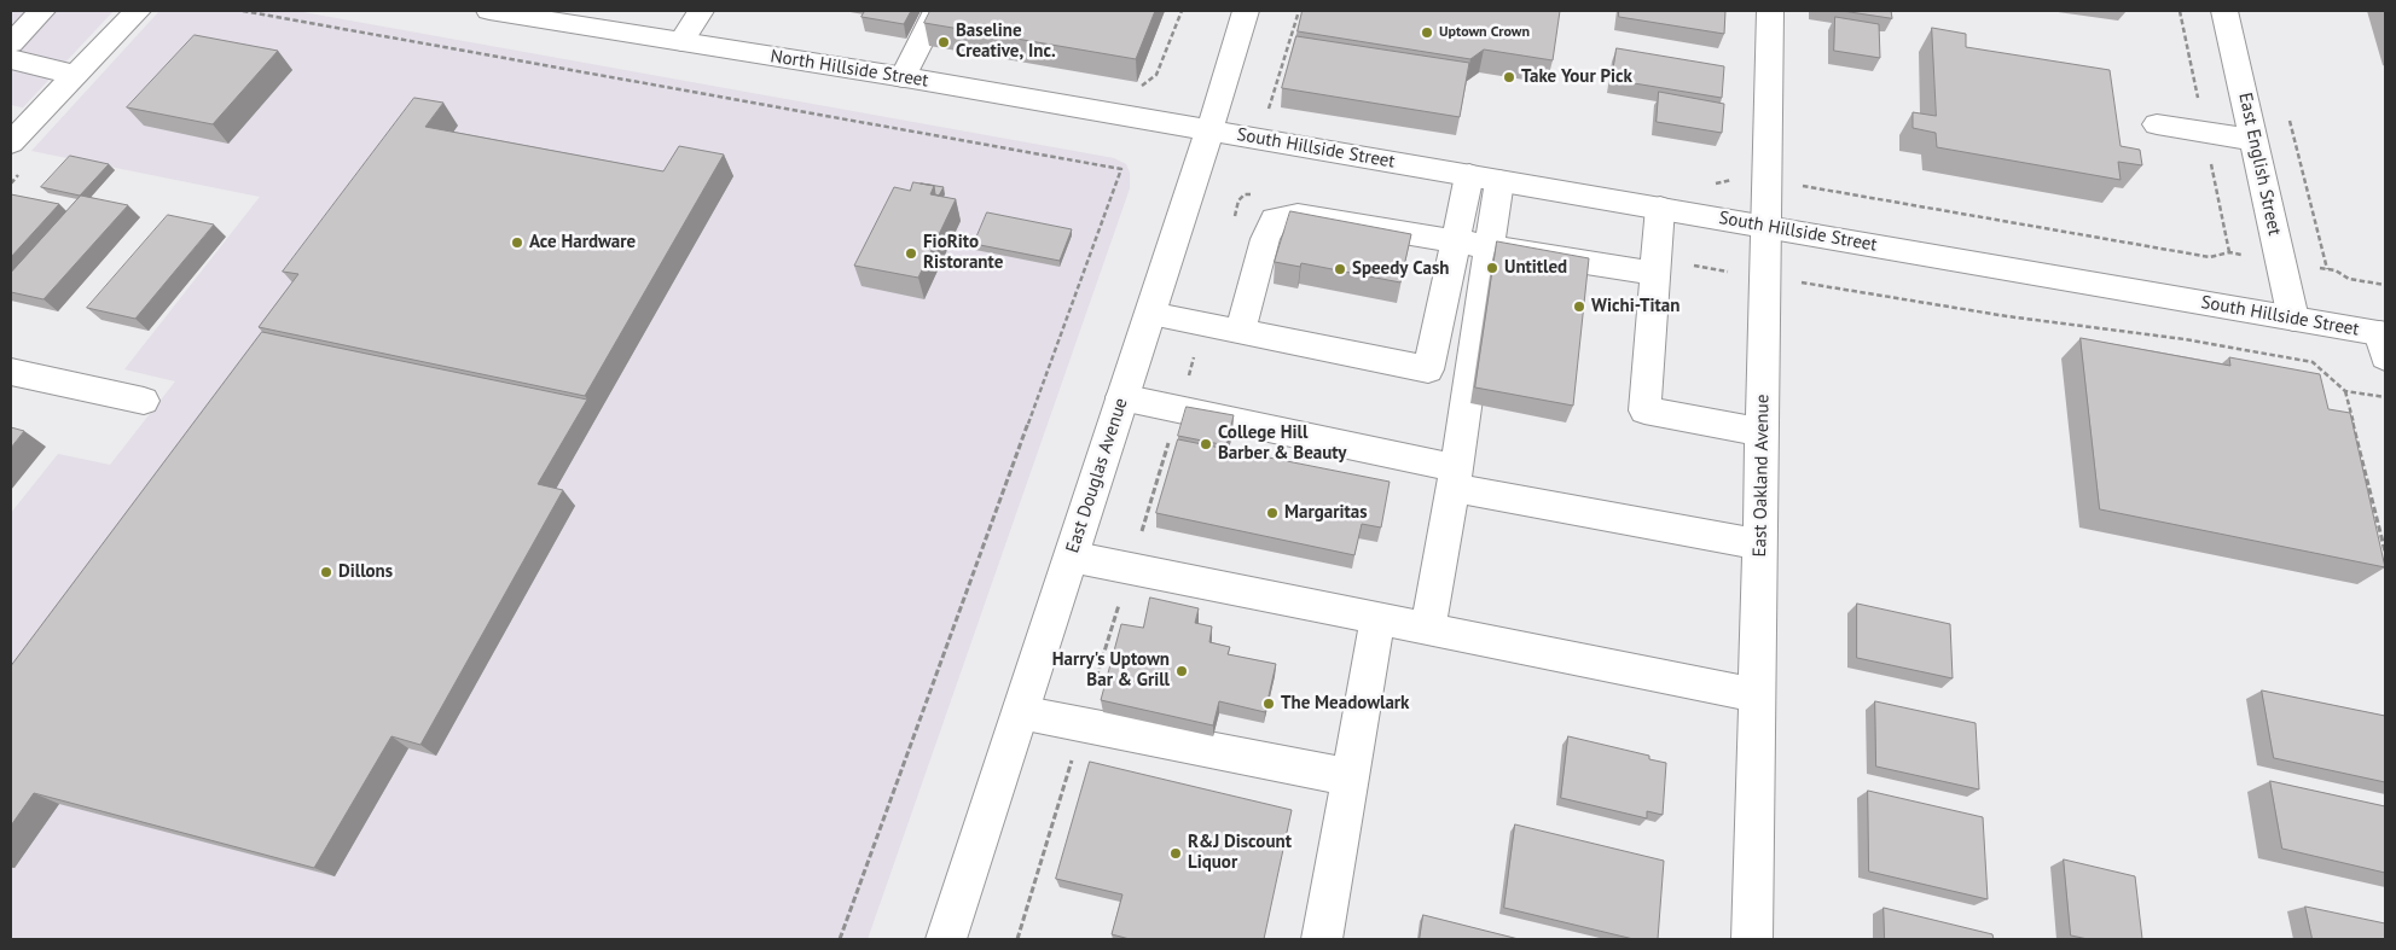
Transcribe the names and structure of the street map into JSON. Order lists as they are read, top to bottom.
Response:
{
  "streets": {
    "main road": [
      "North Hillside Street",
      "South Hillside Street",
      "East English Street",
      "East Douglas Avenue",
      "East Oakland Avenue"
    ]
  },
  "crossings": [
    ["North Hillside Street", "South Hillside Street"],
    ["North Hillside Street", "East Douglas Avenue"],
    ["South Hillside Street", "East English Street"],
    ["South Hillside Street", "East Douglas Avenue"],
    ["South Hillside Street", "East Oakland Avenue"]
  ],
  "places": [
    "Uptown Crown",
    "Baseline Creative, Inc.",
    "Take Your Pick",
    "Ace Hardware",
    "FioRito Ristorante",
    "Untitled",
    "Speedy Cash",
    "Wichi-Titan",
    "College Hill Barber & Beauty",
    "Margaritas",
    "Dillons",
    "Harry's Uptown Bar & Grill",
    "The Meadowlark",
    "R&J Discount Liquor"
  ]
}
